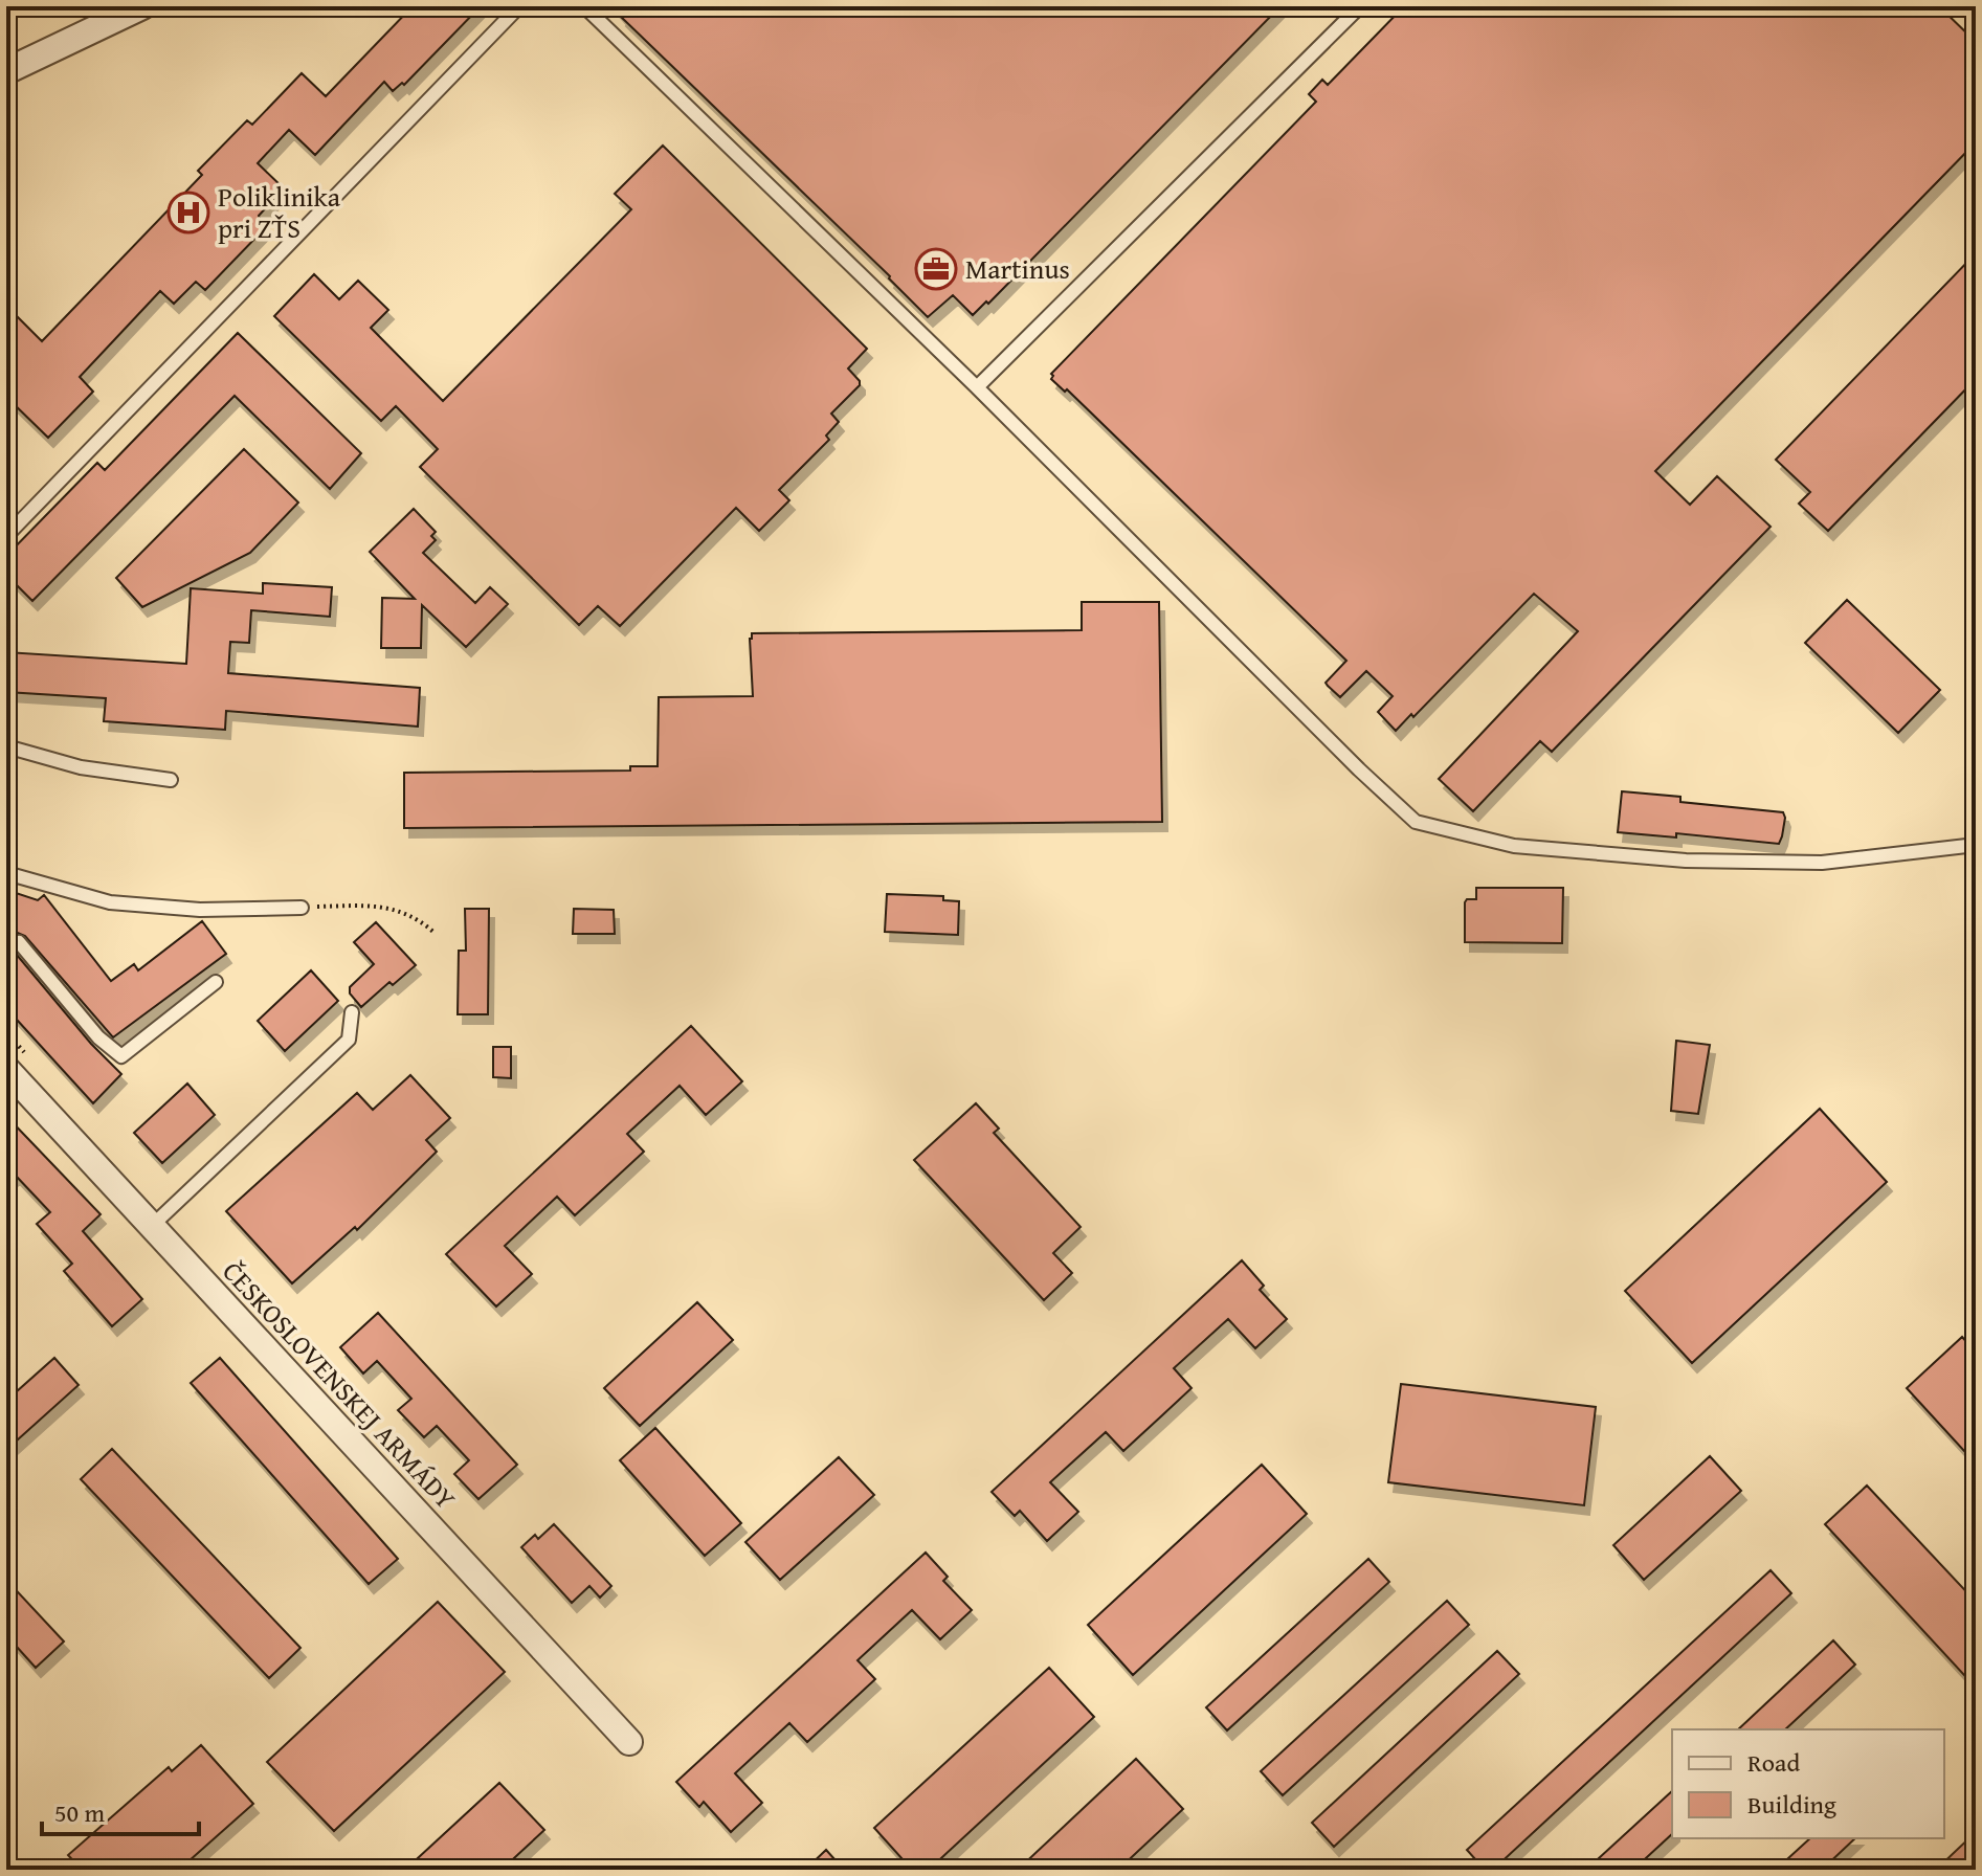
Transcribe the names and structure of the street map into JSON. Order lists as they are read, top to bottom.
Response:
{
  "streets": {
    "street": ["ČESKOSLOVENSKEJ ARMÁDY"]
  },
  "places": {
    "hospital": ["Poliklinika pri ZŤS"],
    "office": ["Martinus"]
  },
  "legend": ["Road", "Building"],
  "scale_bar": "50 m"
}
